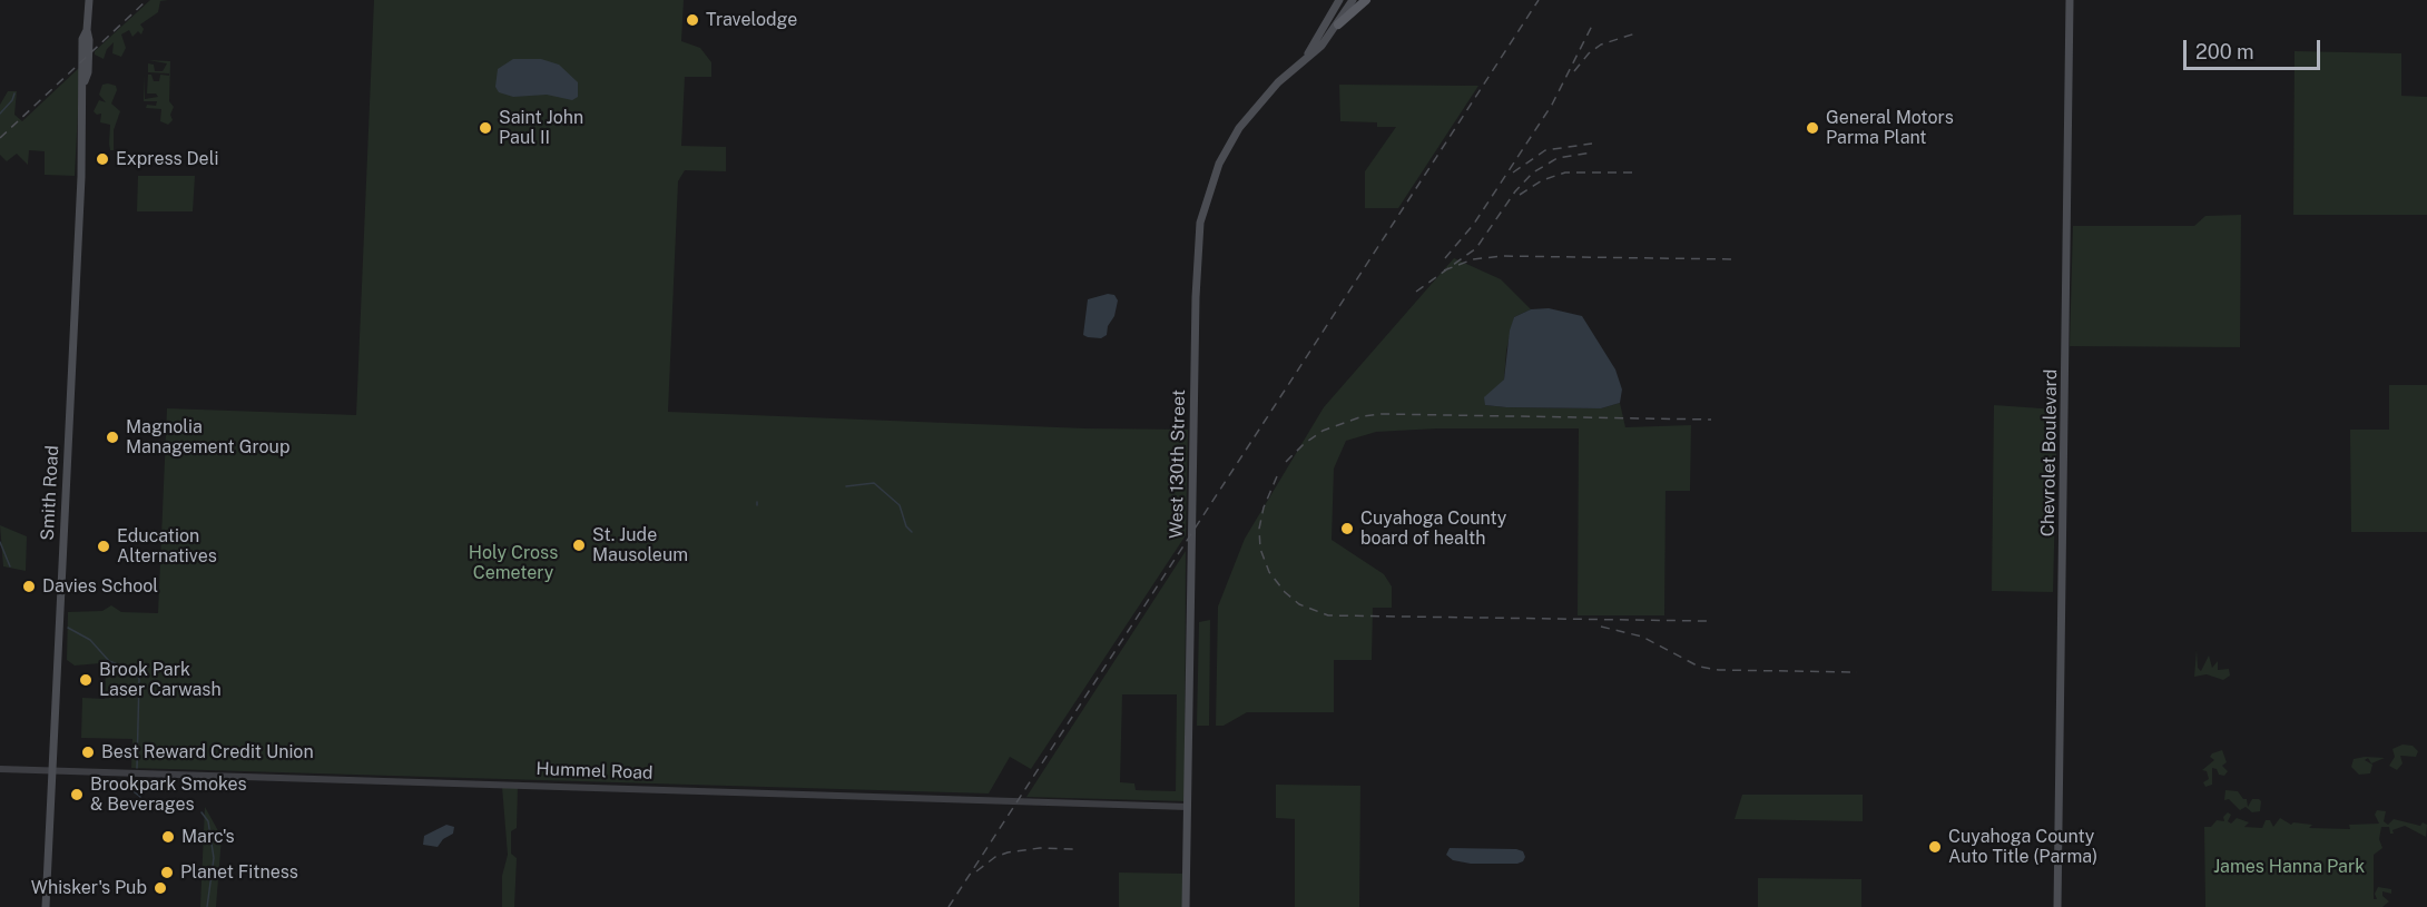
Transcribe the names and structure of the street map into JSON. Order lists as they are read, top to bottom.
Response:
{
  "streets": {
    "main road": ["Chevrolet Boulevard", "West 130th Street", "Smith Road"],
    "street": ["Hummel Road"]
  },
  "crossings": [
    ["West 130th Street", "Hummel Road"],
    ["Smith Road", "Hummel Road"]
  ],
  "parks": ["Holy Cross Cemetery", "James Hanna Park"],
  "places": [
    "Travelodge",
    "Saint John Paul II",
    "General Motors Parma Plant",
    "Express Deli",
    "Magnolia Management Group",
    "Cuyahoga County board of health",
    "St. Jude Mausoleum",
    "Education Alternatives",
    "Davies School",
    "Brook Park Laser Carwash",
    "Best Reward Credit Union",
    "Brookpark Smokes & Beverages",
    "Marc's",
    "Cuyahoga County Auto Title (Parma)",
    "Planet Fitness",
    "Whisker's Pub"
  ],
  "scale_bar": "200 m"
}
